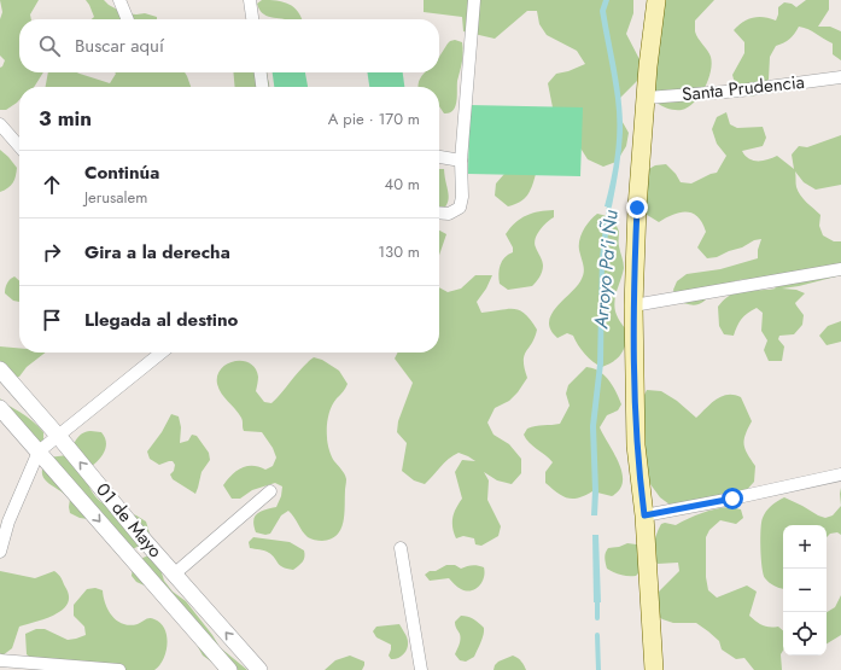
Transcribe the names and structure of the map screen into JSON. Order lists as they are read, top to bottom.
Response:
{
  "streets": {
    "street": ["Santa Prudencia", "01 de Mayo"]
  },
  "water": ["Arroyo Pa'i Ñu"],
  "page": {
    "search": "Buscar aquí",
    "heading": ["3 min", "A pie · 170 m"],
    "list": [
      ["Continúa", "Jerusalem", "40 m"],
      ["Gira a la derecha", "130 m"],
      "Llegada al destino"
    ],
    "map_buttons": ["+", "−"]
  }
}
